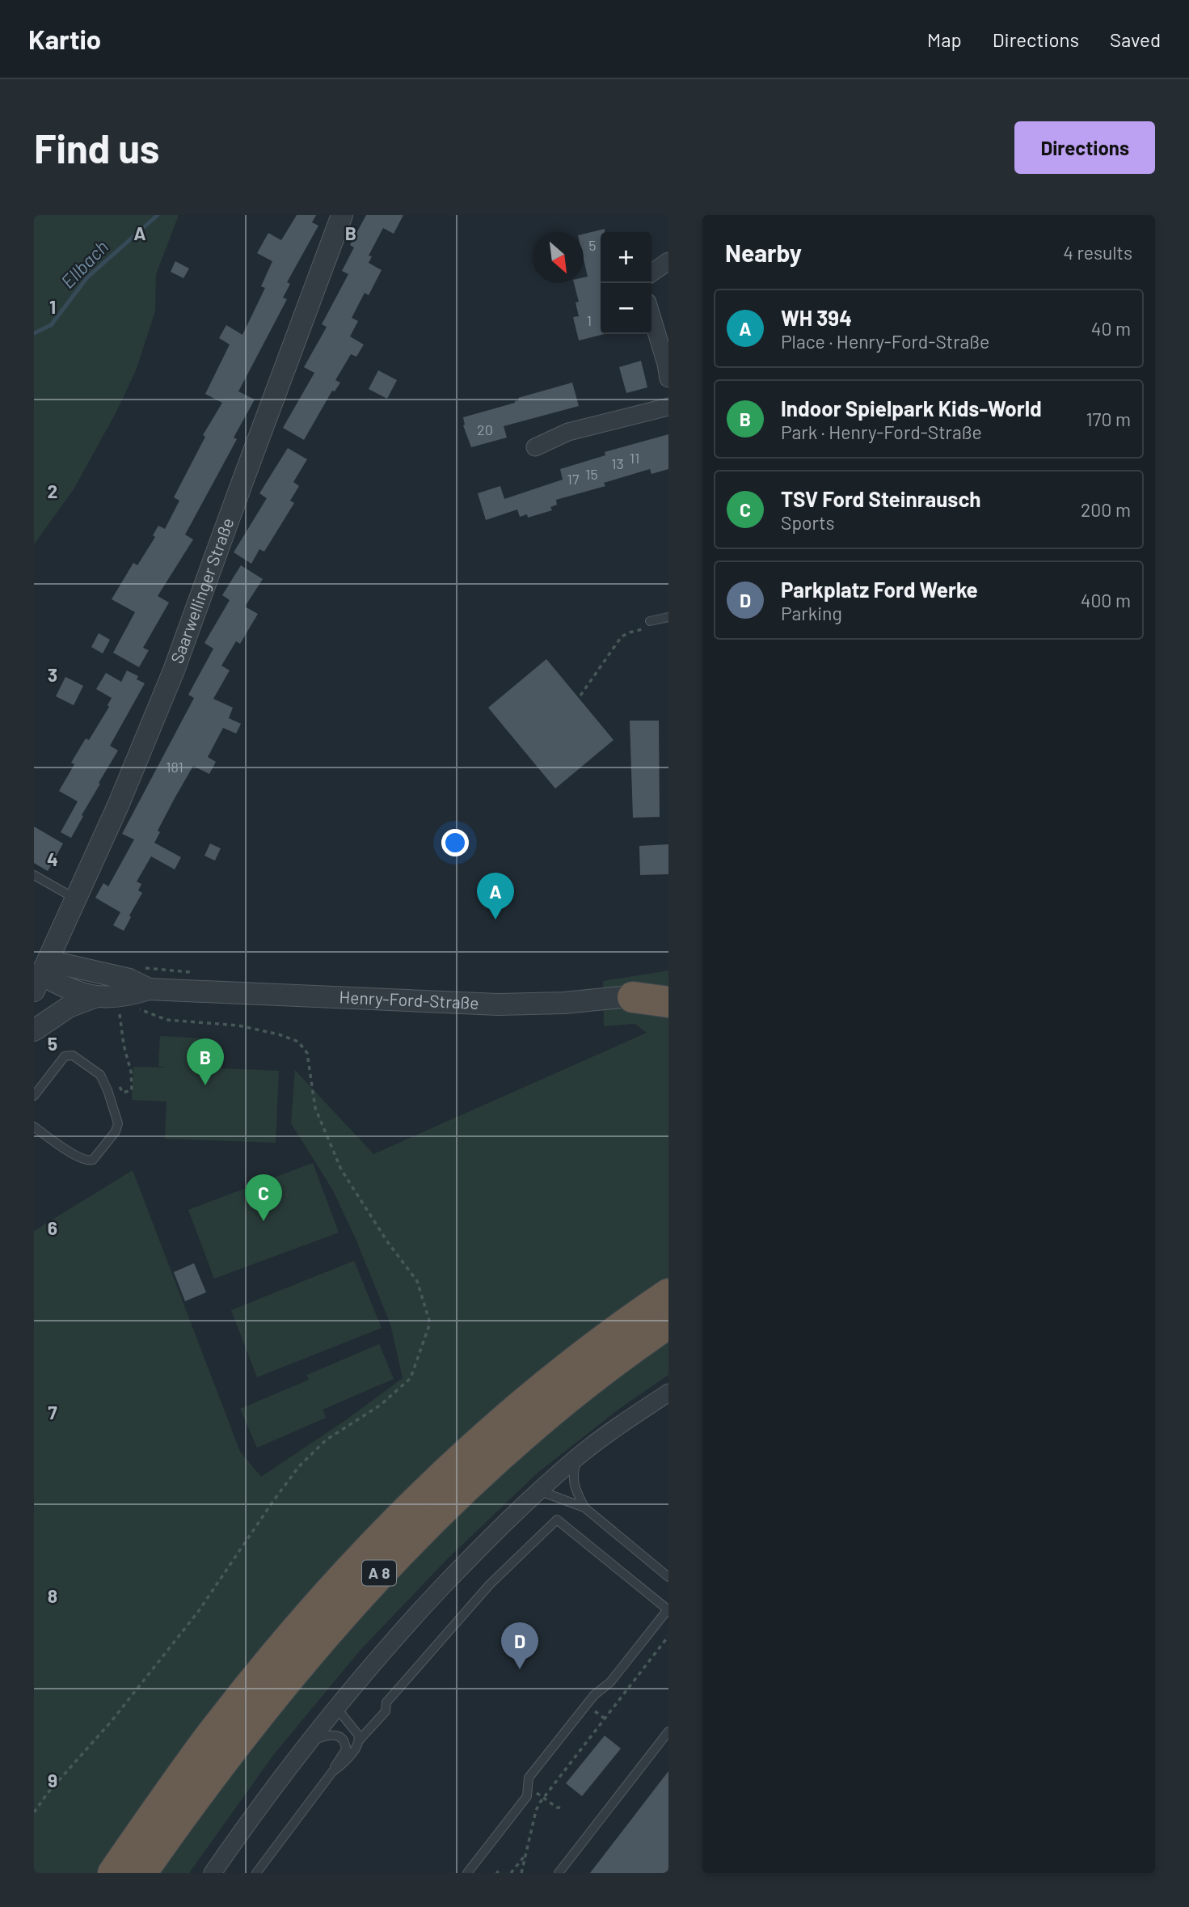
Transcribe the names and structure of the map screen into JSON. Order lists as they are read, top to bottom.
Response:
{
  "streets": {
    "highway": ["A 8"],
    "street": ["Saarwellinger Straße", "Henry-Ford-Straße"]
  },
  "crossings": [
    ["Saarwellinger Straße", "Henry-Ford-Straße"]
  ],
  "water": ["Ellbach"],
  "house_numbers": [
    "5",
    "1",
    "20",
    "11",
    "13",
    "15",
    "17",
    "181"
  ],
  "north": "bottom right",
  "page": {
    "header": "Kartio",
    "nav": ["Map", "Directions", "Saved"],
    "buttons": "Directions",
    "title": "Find us",
    "heading": ["Nearby", "4 results"],
    "map_buttons": ["+", "−"],
    "list": [
      {
        "mark": "A",
        "name": "WH 394",
        "note": "Place · Henry-Ford-Straße",
        "value": "40 m"
      },
      {
        "mark": "B",
        "name": "Indoor Spielpark Kids-World",
        "note": "Park · Henry-Ford-Straße",
        "value": "170 m"
      },
      {
        "mark": "C",
        "name": "TSV Ford Steinrausch",
        "note": "Sports",
        "value": "200 m"
      },
      {
        "mark": "D",
        "name": "Parkplatz Ford Werke",
        "note": "Parking",
        "value": "400 m"
      }
    ],
    "pins": [
      "A",
      "B",
      "C",
      "D"
    ]
  },
  "grid": {
    "columns": ["A", "B"],
    "rows": [
      "1",
      "2",
      "3",
      "4",
      "5",
      "6",
      "7",
      "8",
      "9"
    ]
  }
}
